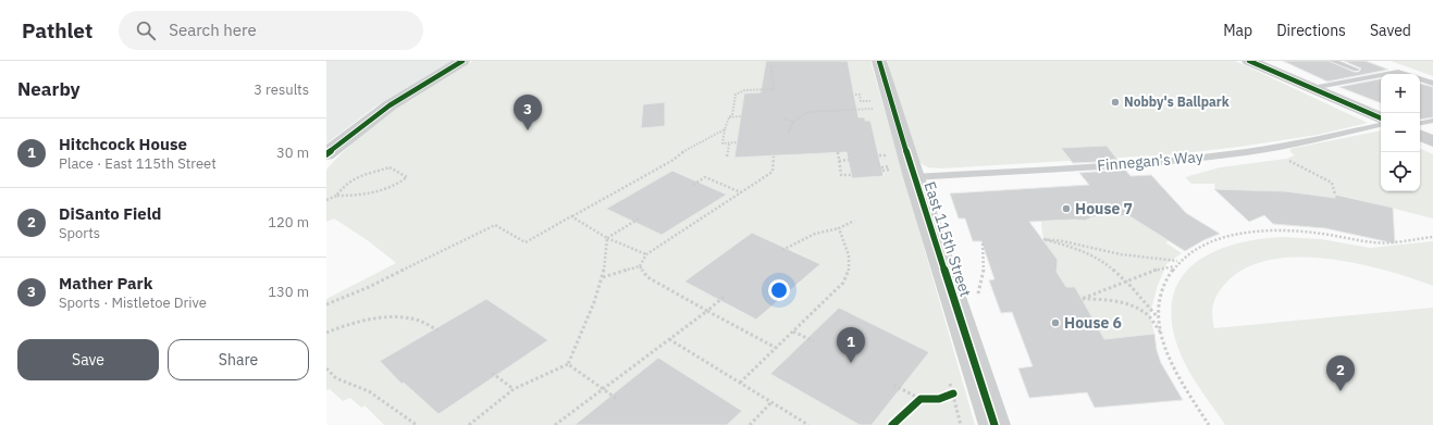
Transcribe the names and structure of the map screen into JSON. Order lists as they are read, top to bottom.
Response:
{
  "streets": {
    "street": ["East 115th Street"],
    "lane": ["Finnegan's Way"]
  },
  "crossings": [
    ["Finnegan's Way", "East 115th Street"]
  ],
  "places": ["Nobby's Ballpark", "House 7", "House 6"],
  "page": {
    "header": "Pathlet",
    "search": "Search here",
    "nav": ["Map", "Directions", "Saved"],
    "heading": ["Nearby", "3 results"],
    "map_buttons": ["+", "−"],
    "pins": ["3", "1", "2"],
    "list": [
      {
        "mark": "1",
        "name": "Hitchcock House",
        "note": "Place · East 115th Street",
        "value": "30 m"
      },
      {
        "mark": "2",
        "name": "DiSanto Field",
        "note": "Sports",
        "value": "120 m"
      },
      {
        "mark": "3",
        "name": "Mather Park",
        "note": "Sports · Mistletoe Drive",
        "value": "130 m"
      }
    ],
    "buttons": ["Save", "Share"]
  }
}
